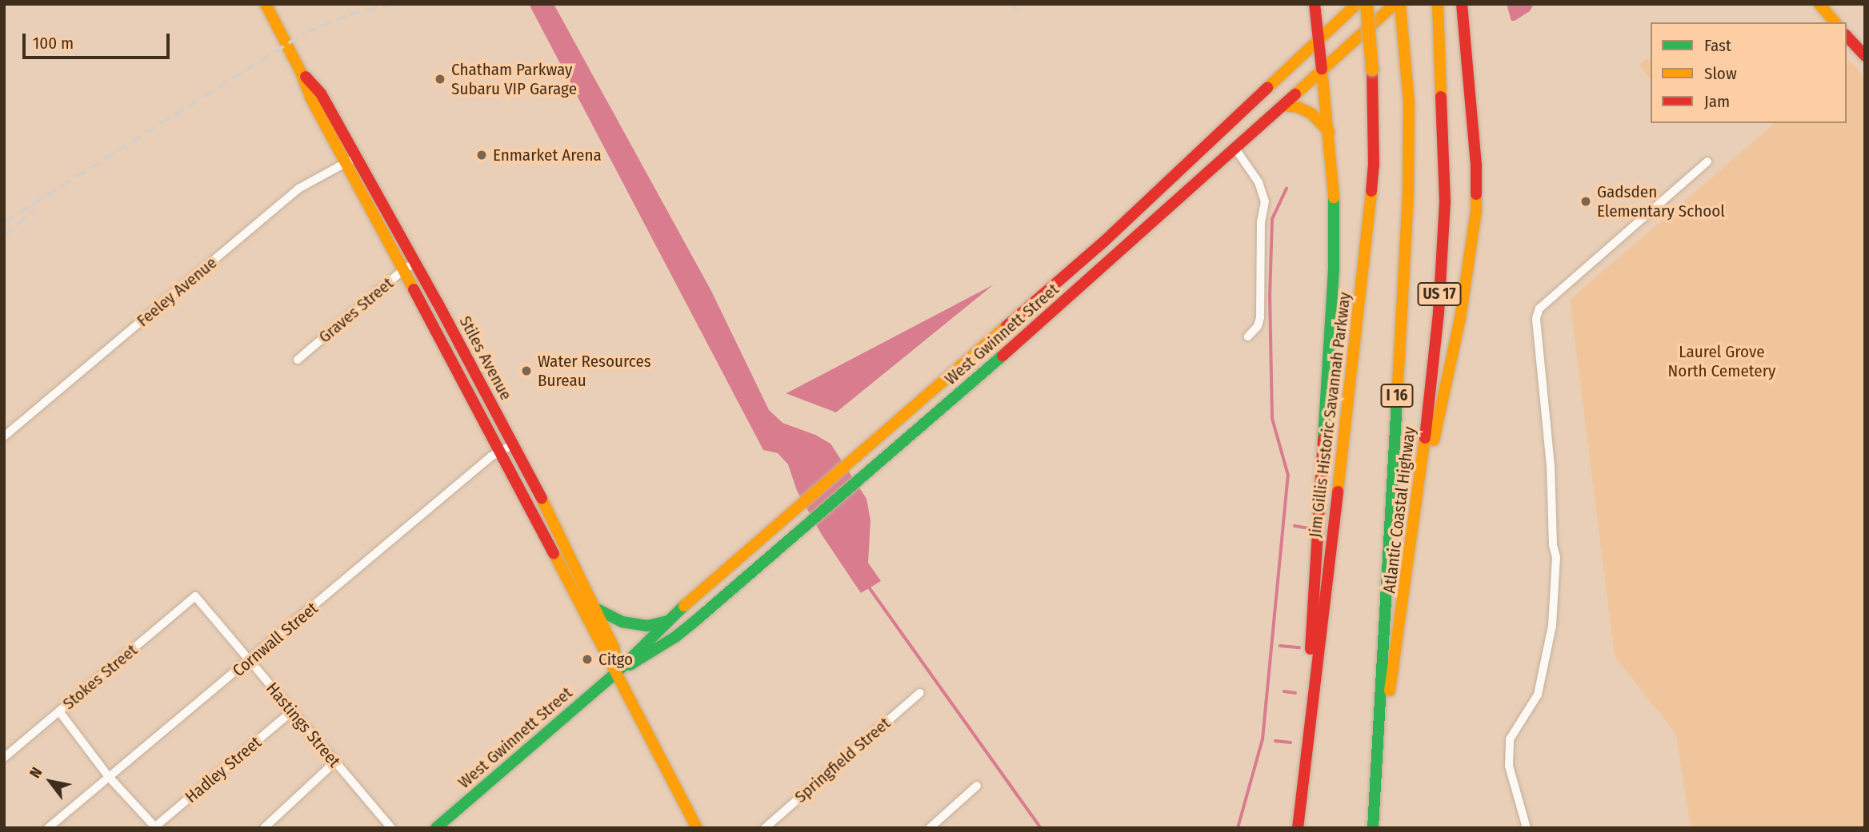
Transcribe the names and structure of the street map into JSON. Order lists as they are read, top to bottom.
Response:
{
  "streets": {
    "main road": [
      "US 17",
      "West Gwinnett Street",
      "Stiles Avenue",
      "I 16",
      "Jim Gillis Historic Savannah Parkway",
      "Atlantic Coastal Highway"
    ],
    "street": [
      "Feeley Avenue",
      "Graves Street",
      "Cornwall Street",
      "Stokes Street",
      "Hastings Street",
      "Springfield Street",
      "Hadley Street"
    ]
  },
  "crossings": [
    ["Feeley Avenue", "Stiles Avenue"],
    ["Graves Street", "Stiles Avenue"],
    ["West Gwinnett Street", "Stiles Avenue"],
    ["Stiles Avenue", "Cornwall Street"],
    ["I 16", "Atlantic Coastal Highway"],
    ["Cornwall Street", "Hastings Street"],
    ["Stokes Street", "Hastings Street"],
    ["Hastings Street", "Hadley Street"]
  ],
  "parks": ["Laurel Grove North Cemetery"],
  "places": [
    "Chatham Parkway Subaru VIP Garage",
    "Enmarket Arena",
    "Gadsden Elementary School",
    "Water Resources Bureau",
    "Citgo"
  ],
  "legend": ["Fast", "Slow", "Jam"],
  "scale_bar": "100 m",
  "north": "top left"
}
